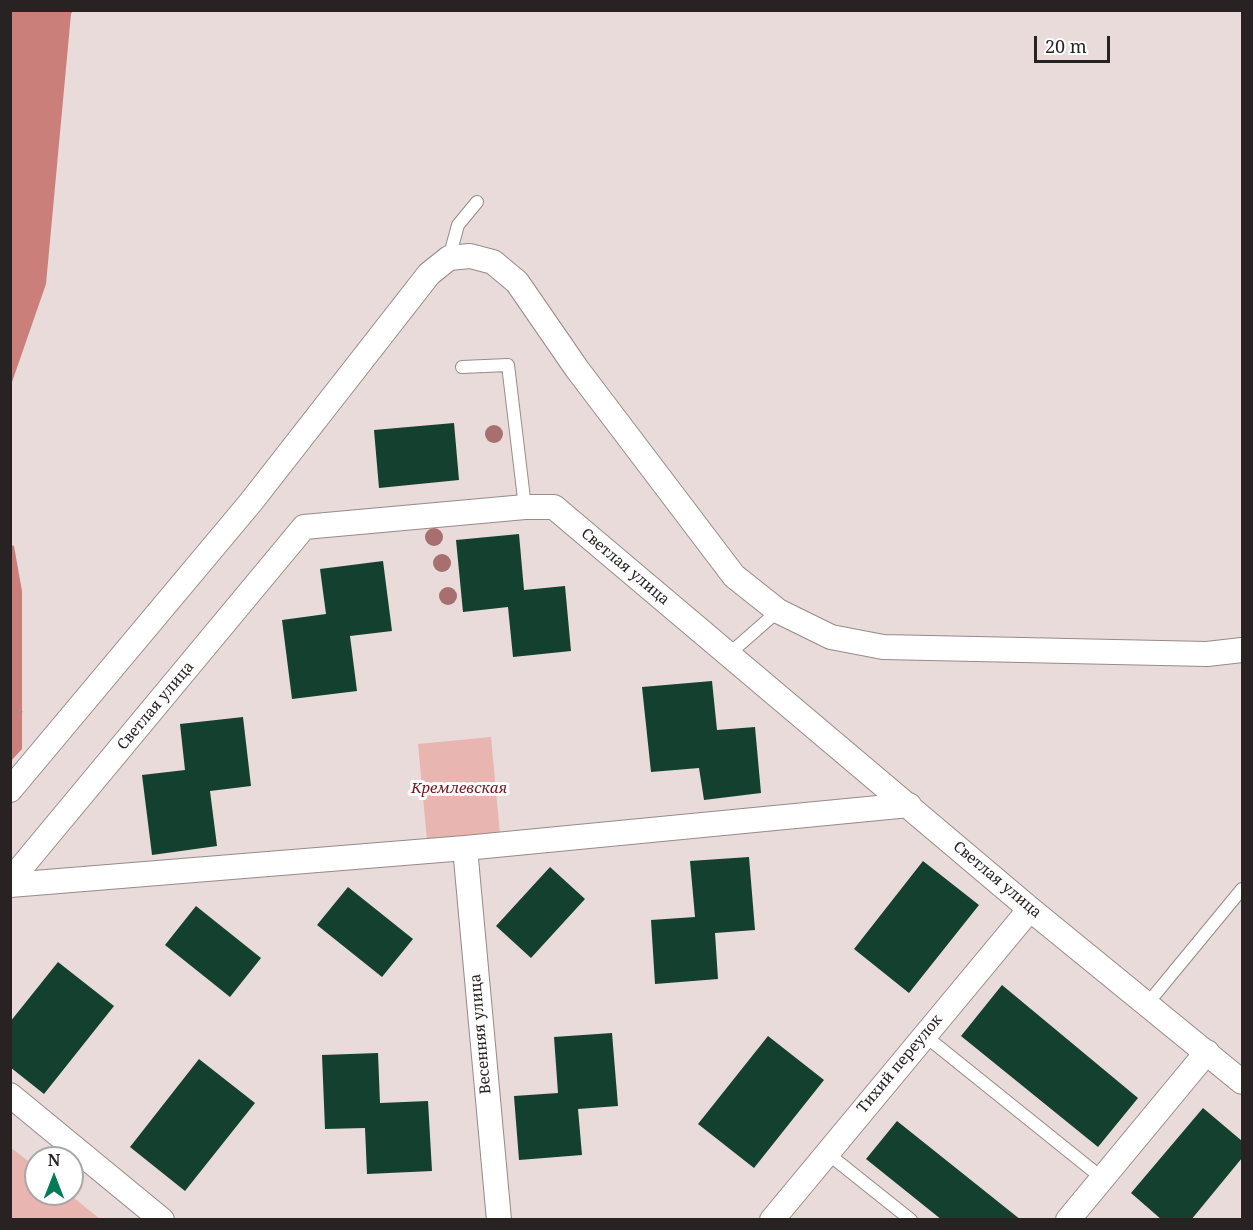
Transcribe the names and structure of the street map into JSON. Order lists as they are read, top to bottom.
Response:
{
  "streets": {
    "street": ["Светлая улица", "Весенняя улица", "Тихий переулок"]
  },
  "crossings": [
    ["Светлая улица", "Тихий переулок"]
  ],
  "parks": ["Кремлевская"],
  "scale_bar": "20 m",
  "north": "top"
}
